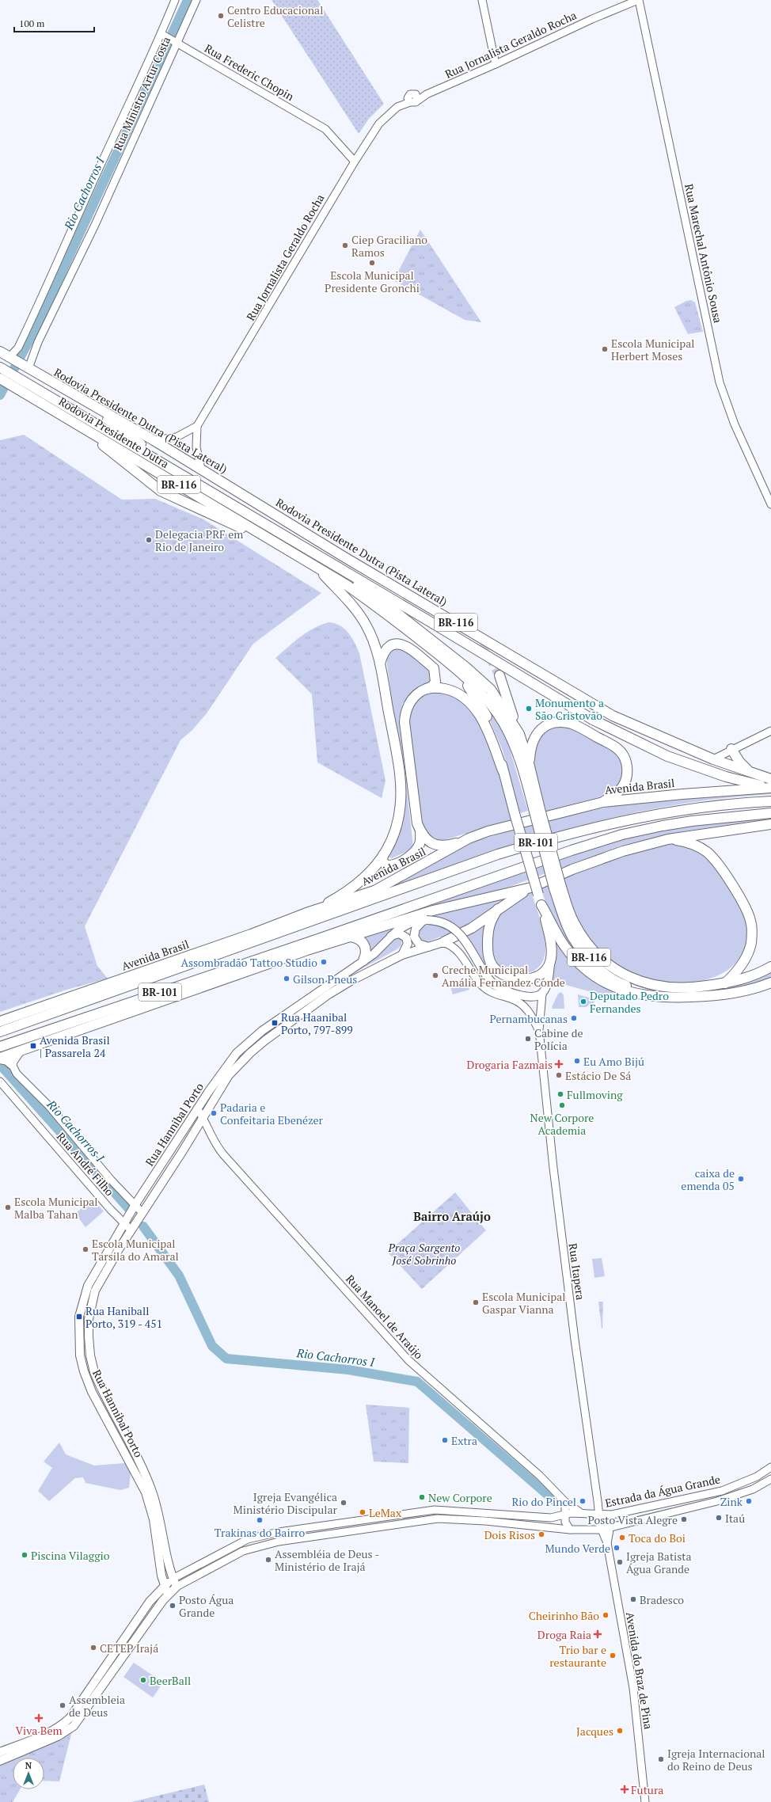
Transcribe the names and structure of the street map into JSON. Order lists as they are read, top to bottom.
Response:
{
  "streets": {
    "highway": [
      "Rodovia Presidente Dutra (Pista Lateral)",
      "Rodovia Presidente Dutra",
      "BR-116",
      "Avenida Brasil",
      "BR-101"
    ],
    "main road": ["Rua Hannibal Porto", "Estrada da Água Grande"],
    "street": [
      "Rua Jornalista Geraldo Rocha",
      "Rua Frederic Chopin",
      "Rua Ministro Artur Costa",
      "Rua Marechal Antônio Sousa",
      "Rua André Filho",
      "Rua Itapera",
      "Rua Manoel de Araújo",
      "Avenida do Braz de Pina"
    ]
  },
  "crossings": [
    ["Rua Jornalista Geraldo Rocha", "Rua Frederic Chopin"],
    ["Rua Jornalista Geraldo Rocha", "Rua Marechal Antônio Sousa"],
    ["Rua Jornalista Geraldo Rocha", "Rodovia Presidente Dutra (Pista Lateral)"],
    ["Rua Frederic Chopin", "Rua Ministro Artur Costa"],
    ["Rua Ministro Artur Costa", "Rodovia Presidente Dutra (Pista Lateral)"],
    ["Rodovia Presidente Dutra", "BR-116"],
    ["BR-116", "Avenida Brasil"],
    ["Rua Hannibal Porto", "Rua André Filho"],
    ["Rua Hannibal Porto", "Rua Itapera"],
    ["Rua Hannibal Porto", "Rua Manoel de Araújo"],
    ["Rua Hannibal Porto", "Estrada da Água Grande"],
    ["Rua Itapera", "Estrada da Água Grande"],
    ["Rua Itapera", "Avenida do Braz de Pina"],
    ["Rua Manoel de Araújo", "Estrada da Água Grande"],
    ["Estrada da Água Grande", "Avenida do Braz de Pina"]
  ],
  "districts": ["Bairro Araújo"],
  "water": ["Rio Cachorros I"],
  "parks": ["Praça Sargento José Sobrinho"],
  "places": {
    "other": [
      "Centro Educacional Celistre",
      "Ciep Graciliano Ramos",
      "Escola Municipal Presidente Gronchi",
      "Escola Municipal Herbert Moses",
      "Delegacia PRF em Rio de Janeiro",
      "Monumento a São Cristovão",
      "Assombradão Tattoo Studio",
      "Creche Municipal Amália Fernandez Conde",
      "Gilson Pneus",
      "Deputado Pedro Fernandes",
      "Pernambucanas",
      "Cabine de Polícia",
      "Eu Amo Bijú",
      "Estácio De Sá",
      "Fullmoving",
      "New Corpore Academia",
      "Padaria e Confeitaria Ebenézer",
      "caixa de emenda 05",
      "Escola Municipal Malba Tahan",
      "Escola Municipal Tarsila do Amaral",
      "Escola Municipal Gaspar Vianna",
      "Extra",
      "New Corpore",
      "Rio do Pincel",
      "Zink",
      "Igreja Evangélica Ministério Discipular",
      "LeMax",
      "Itaú",
      "Posto Vista Alegre",
      "Trakinas do Bairro",
      "Dois Risos",
      "Toca do Boi",
      "Mundo Verde",
      "Piscina Vilaggio",
      "Assembléia de Deus - Ministério de Irajá",
      "Igreja Batista Água Grande",
      "Bradesco",
      "Posto Água Grande",
      "Cheirinho Bão",
      "CETEP Irajá",
      "Trio bar e restaurante",
      "BeerBall",
      "Assembleia de Deus",
      "Jacques",
      "Igreja Internacional do Reino de Deus"
    ],
    "transit": ["Rua Haanibal Porto, 797-899", "Avenida Brasil | Passarela 24", "Rua Haniball Porto, 319 - 451"],
    "health": [
      "Drogaria Fazmais",
      "Droga Raia",
      "Viva Bem",
      "Futura"
    ]
  },
  "scale_bar": "100 m",
  "north": "top"
}
